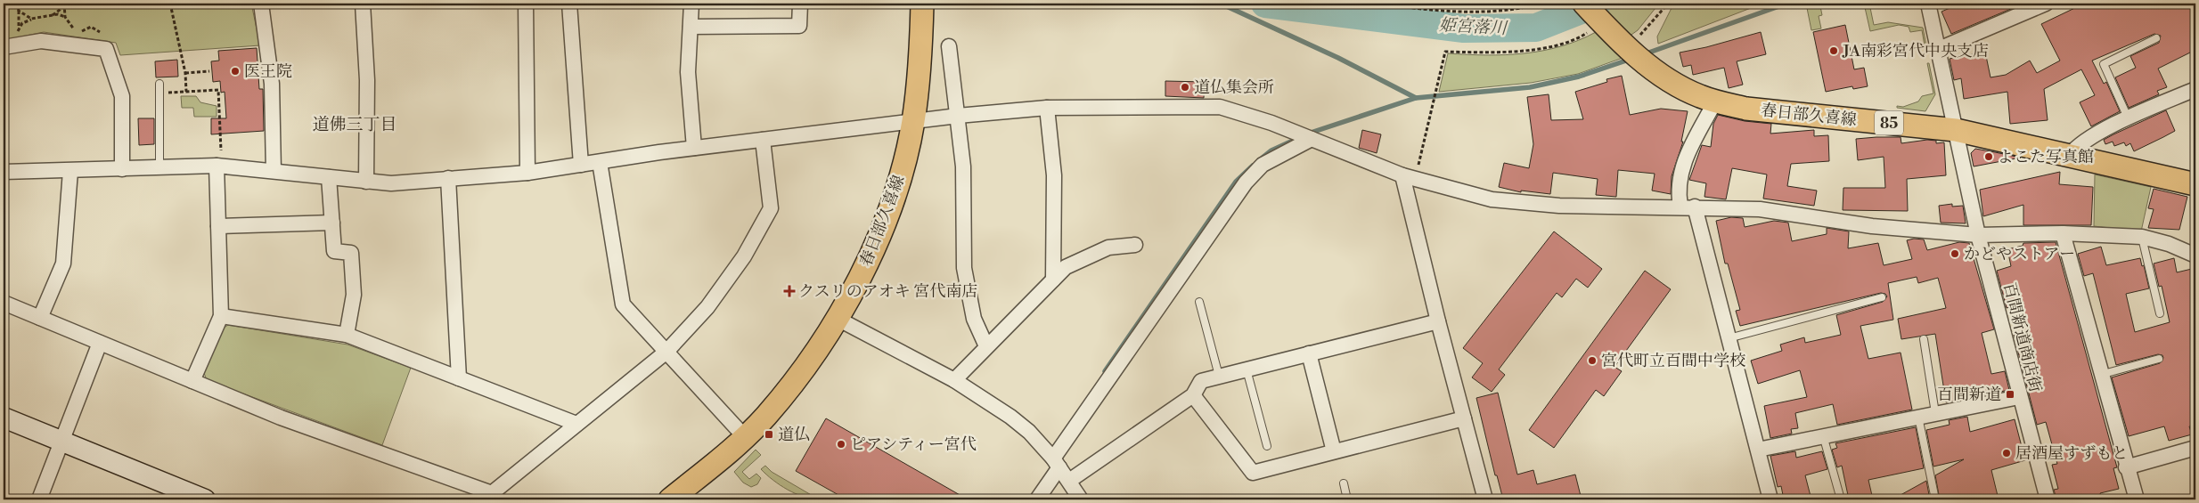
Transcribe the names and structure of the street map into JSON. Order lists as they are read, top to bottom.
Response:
{
  "streets": {
    "main road": ["春日部久喜線", "85"],
    "street": ["百間新道商店街"]
  },
  "crossings": [
    ["春日部久喜線", "85"],
    ["春日部久喜線", "百間新道商店街"]
  ],
  "districts": ["道佛三丁目"],
  "water": ["姫宮落川"],
  "places": {
    "other": [
      "JA南彩宮代中央支店",
      "医王院",
      "道仏集会所",
      "よこた写真館",
      "かどやストアー",
      "宮代町立百間中学校",
      "ピアシティー宮代",
      "居酒屋すずもと"
    ],
    "health": ["クスリのアオキ 宮代南店"],
    "transit": ["百間新道", "道仏"]
  }
}
